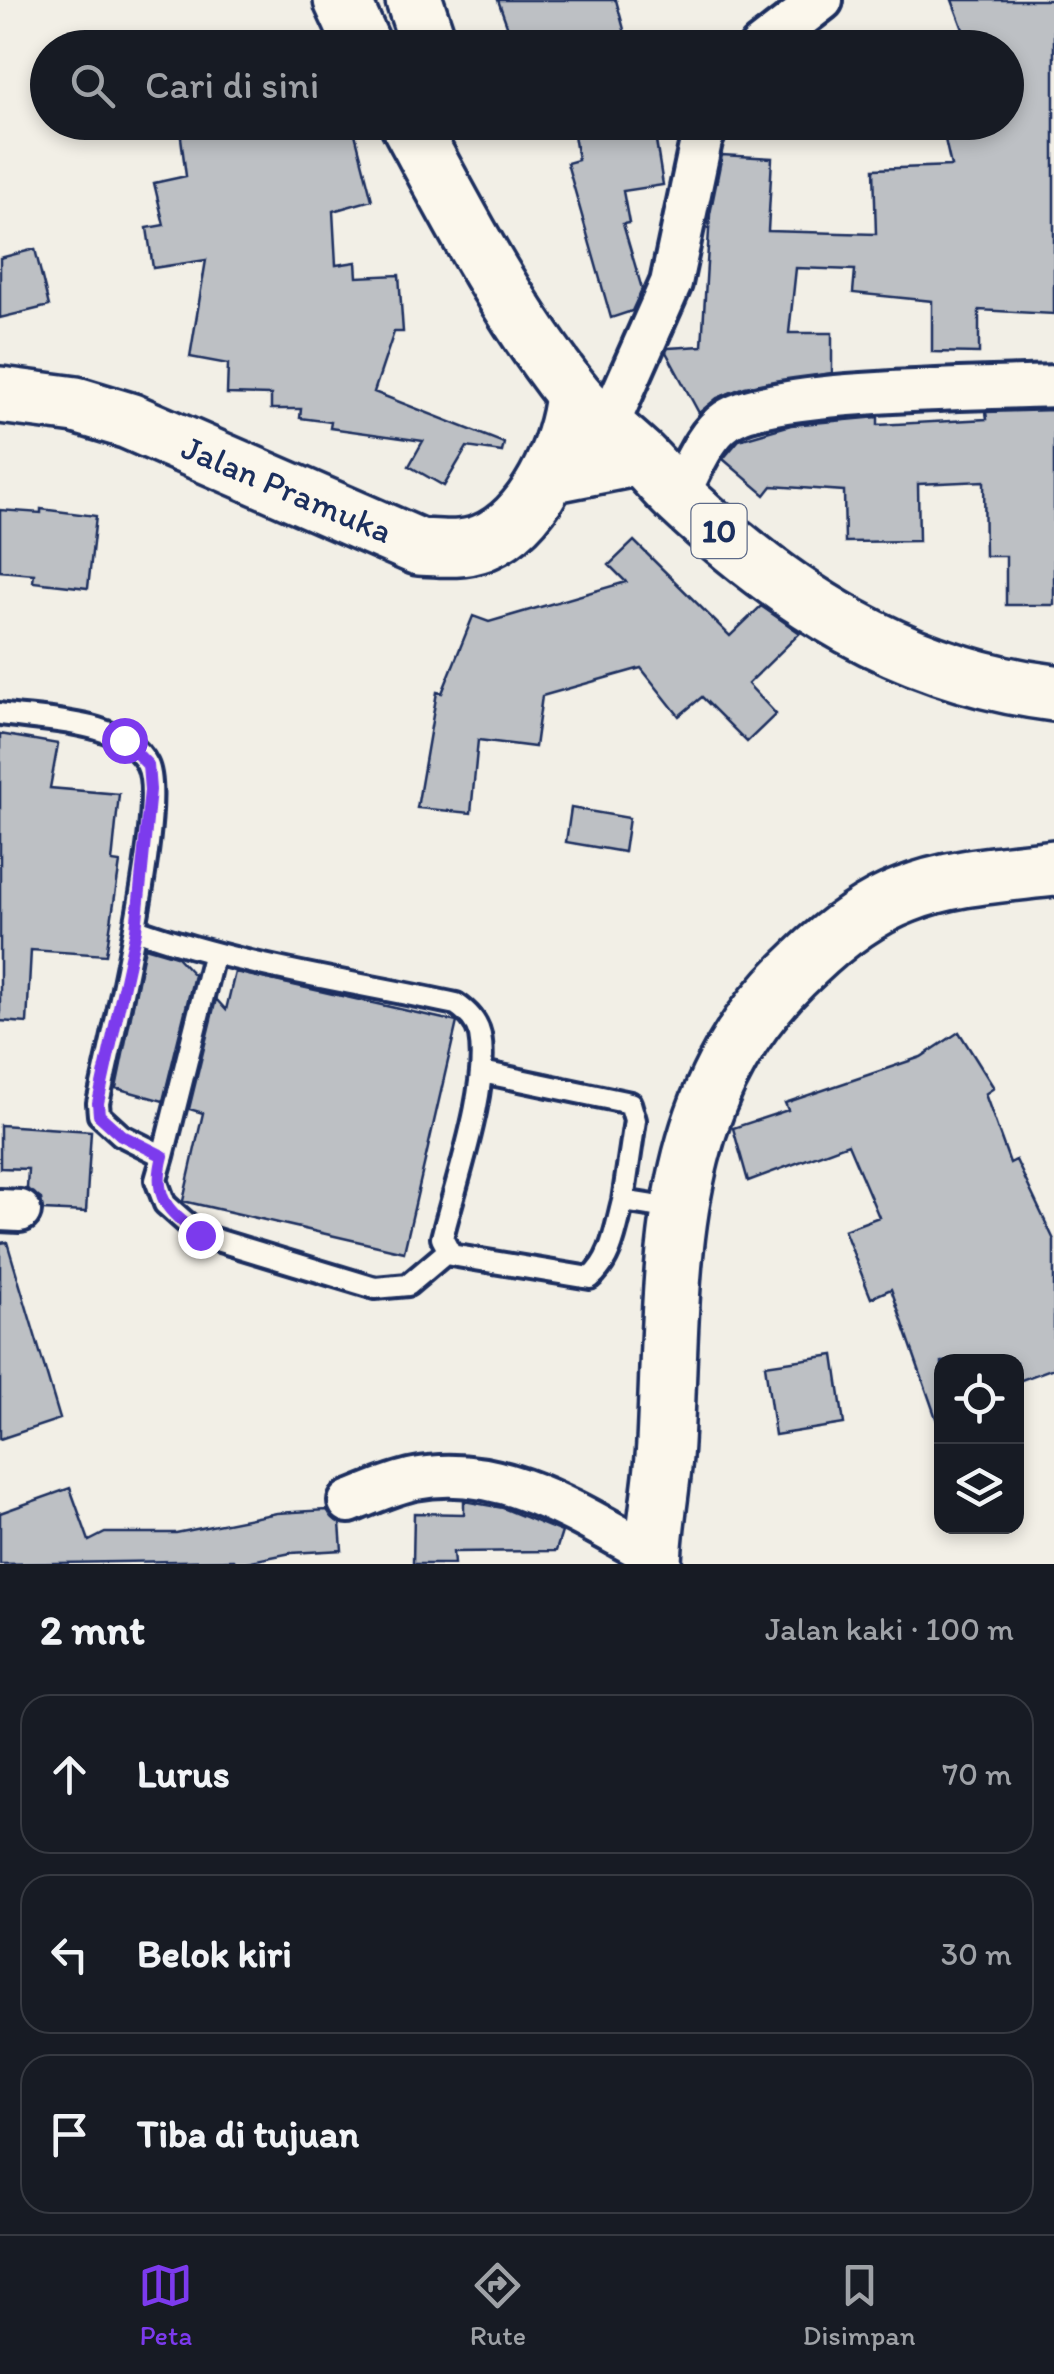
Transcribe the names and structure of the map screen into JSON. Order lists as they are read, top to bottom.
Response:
{
  "streets": {
    "main road": ["Jalan Pramuka", "10"]
  },
  "crossings": [
    ["Jalan Pramuka", "10"]
  ],
  "page": {
    "search": "Cari di sini",
    "heading": ["2 mnt", "Jalan kaki · 100 m"],
    "list": [
      ["Lurus", "70 m"],
      ["Belok kiri", "30 m"],
      "Tiba di tujuan"
    ],
    "nav": ["Peta", "Rute", "Disimpan"]
  }
}
